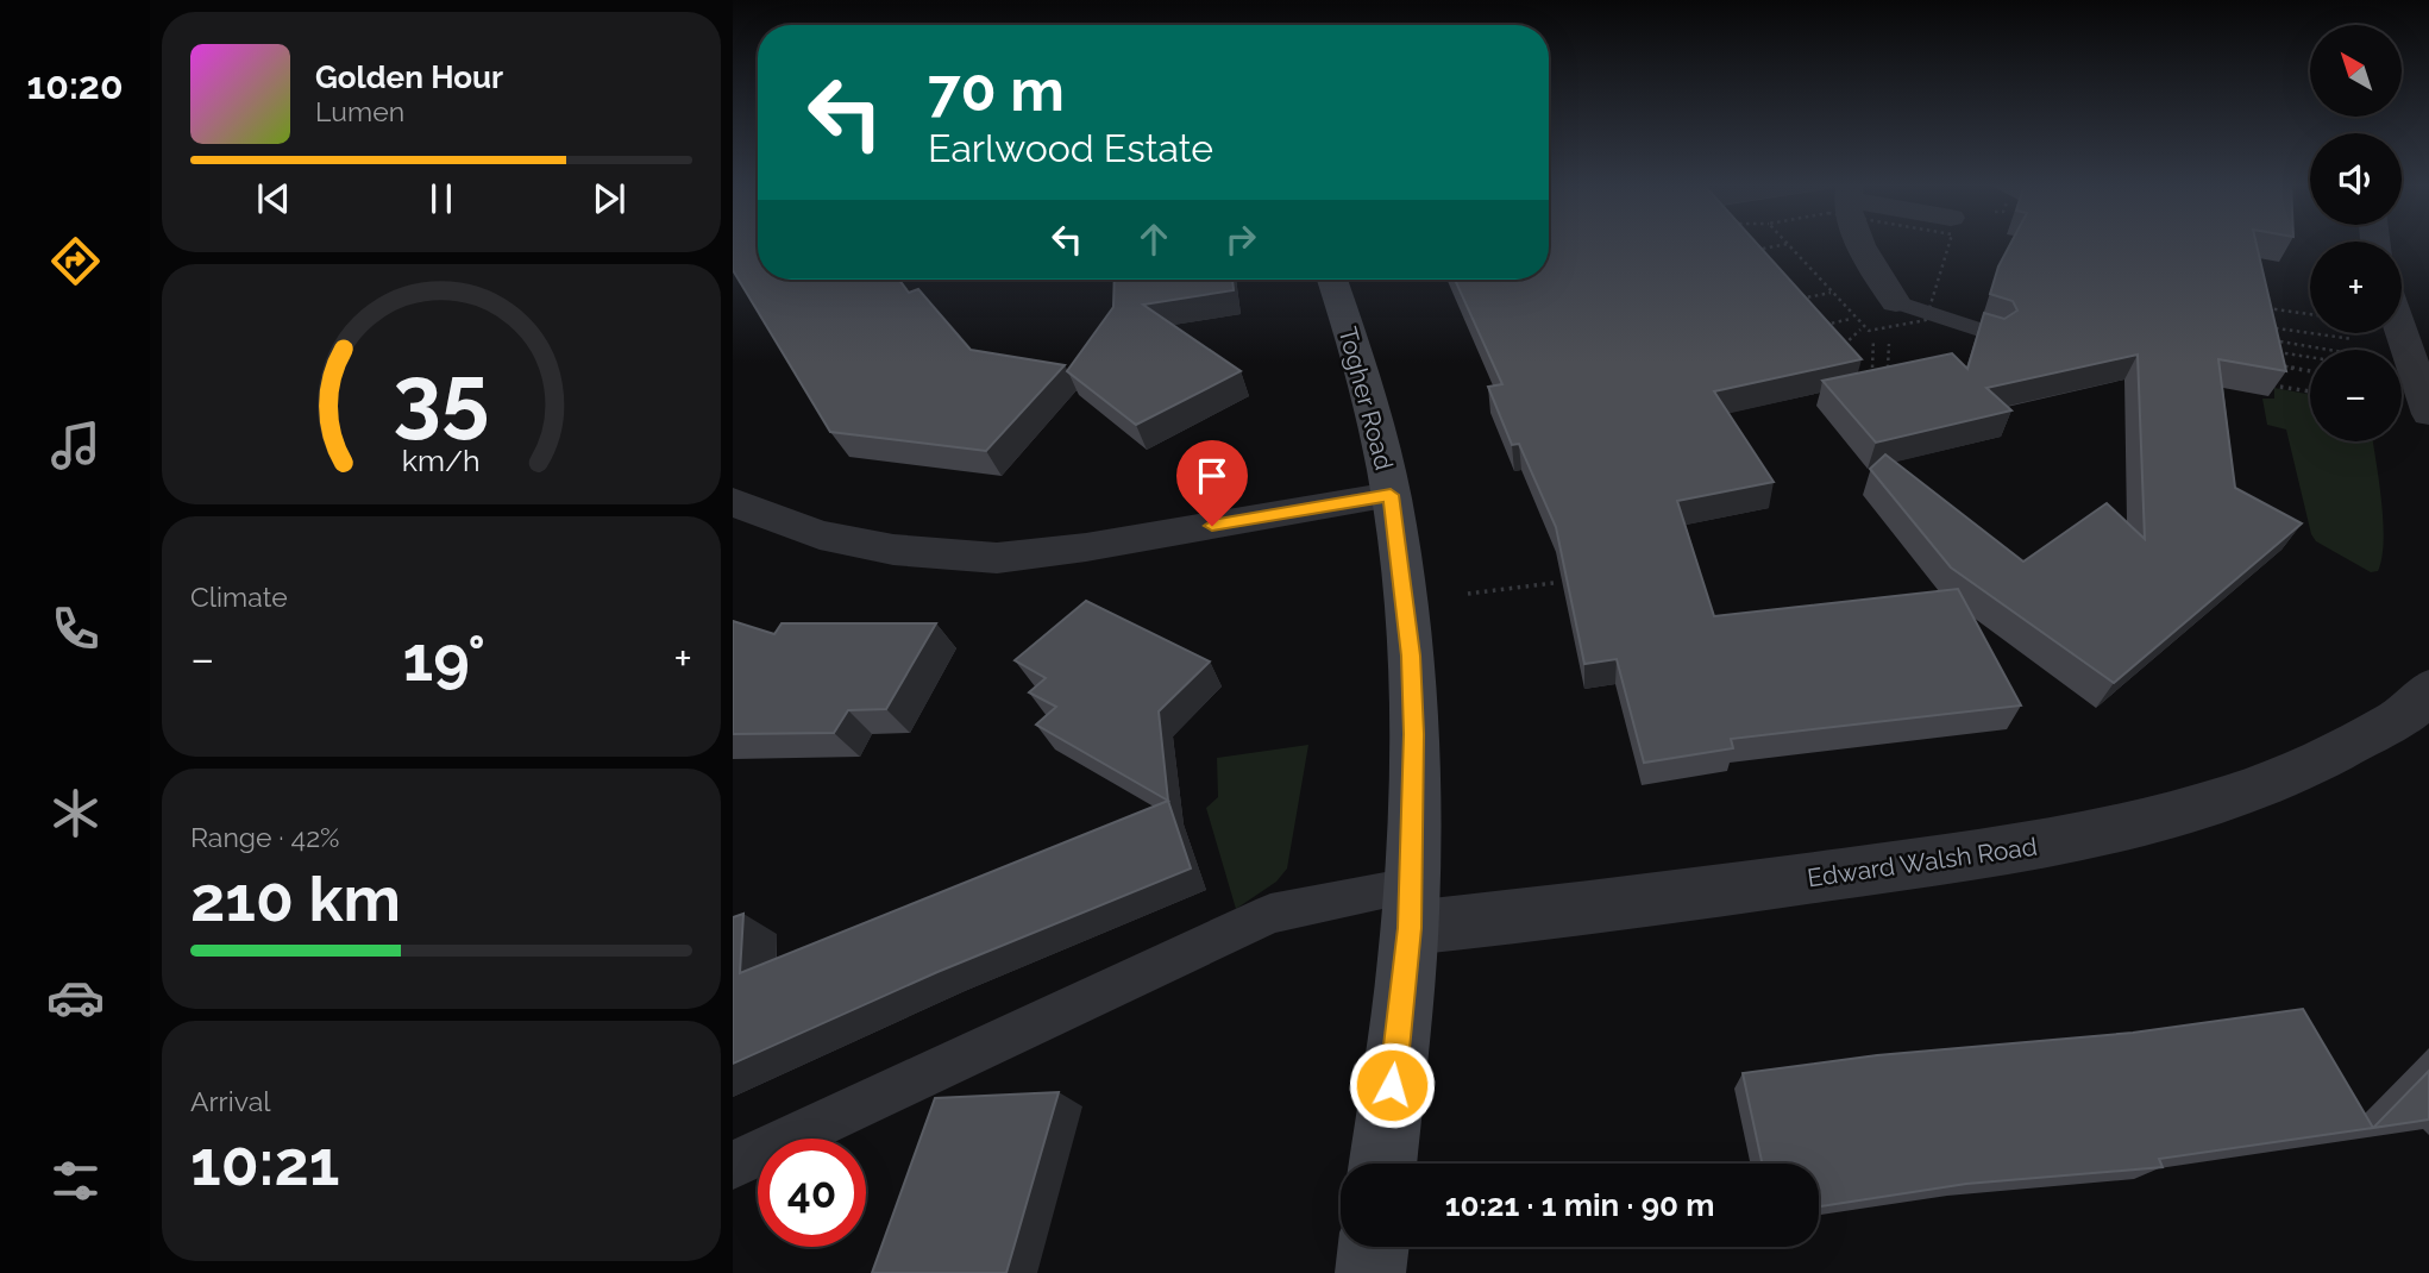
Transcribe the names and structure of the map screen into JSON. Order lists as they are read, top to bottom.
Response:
{
  "streets": {
    "street": ["Togher Road", "Edward Walsh Road"]
  },
  "crossings": [
    ["Togher Road", "Edward Walsh Road"]
  ],
  "north": "top left",
  "page": {
    "tabs": "10:20",
    "map_buttons": ["+", "−"],
    "turn": ["70 m", "Earlwood Estate"],
    "song": ["Golden Hour", "Lumen"],
    "tile": [
      "Climate",
      ["Range · 42%", "210 km"],
      ["Arrival", "10:21"]
    ],
    "heat": ["−", "19°", "+"],
    "limit": "40",
    "trip": "10:21 · 1 min · 90 m",
    "gauge": ["35", "km/h"]
  }
}
